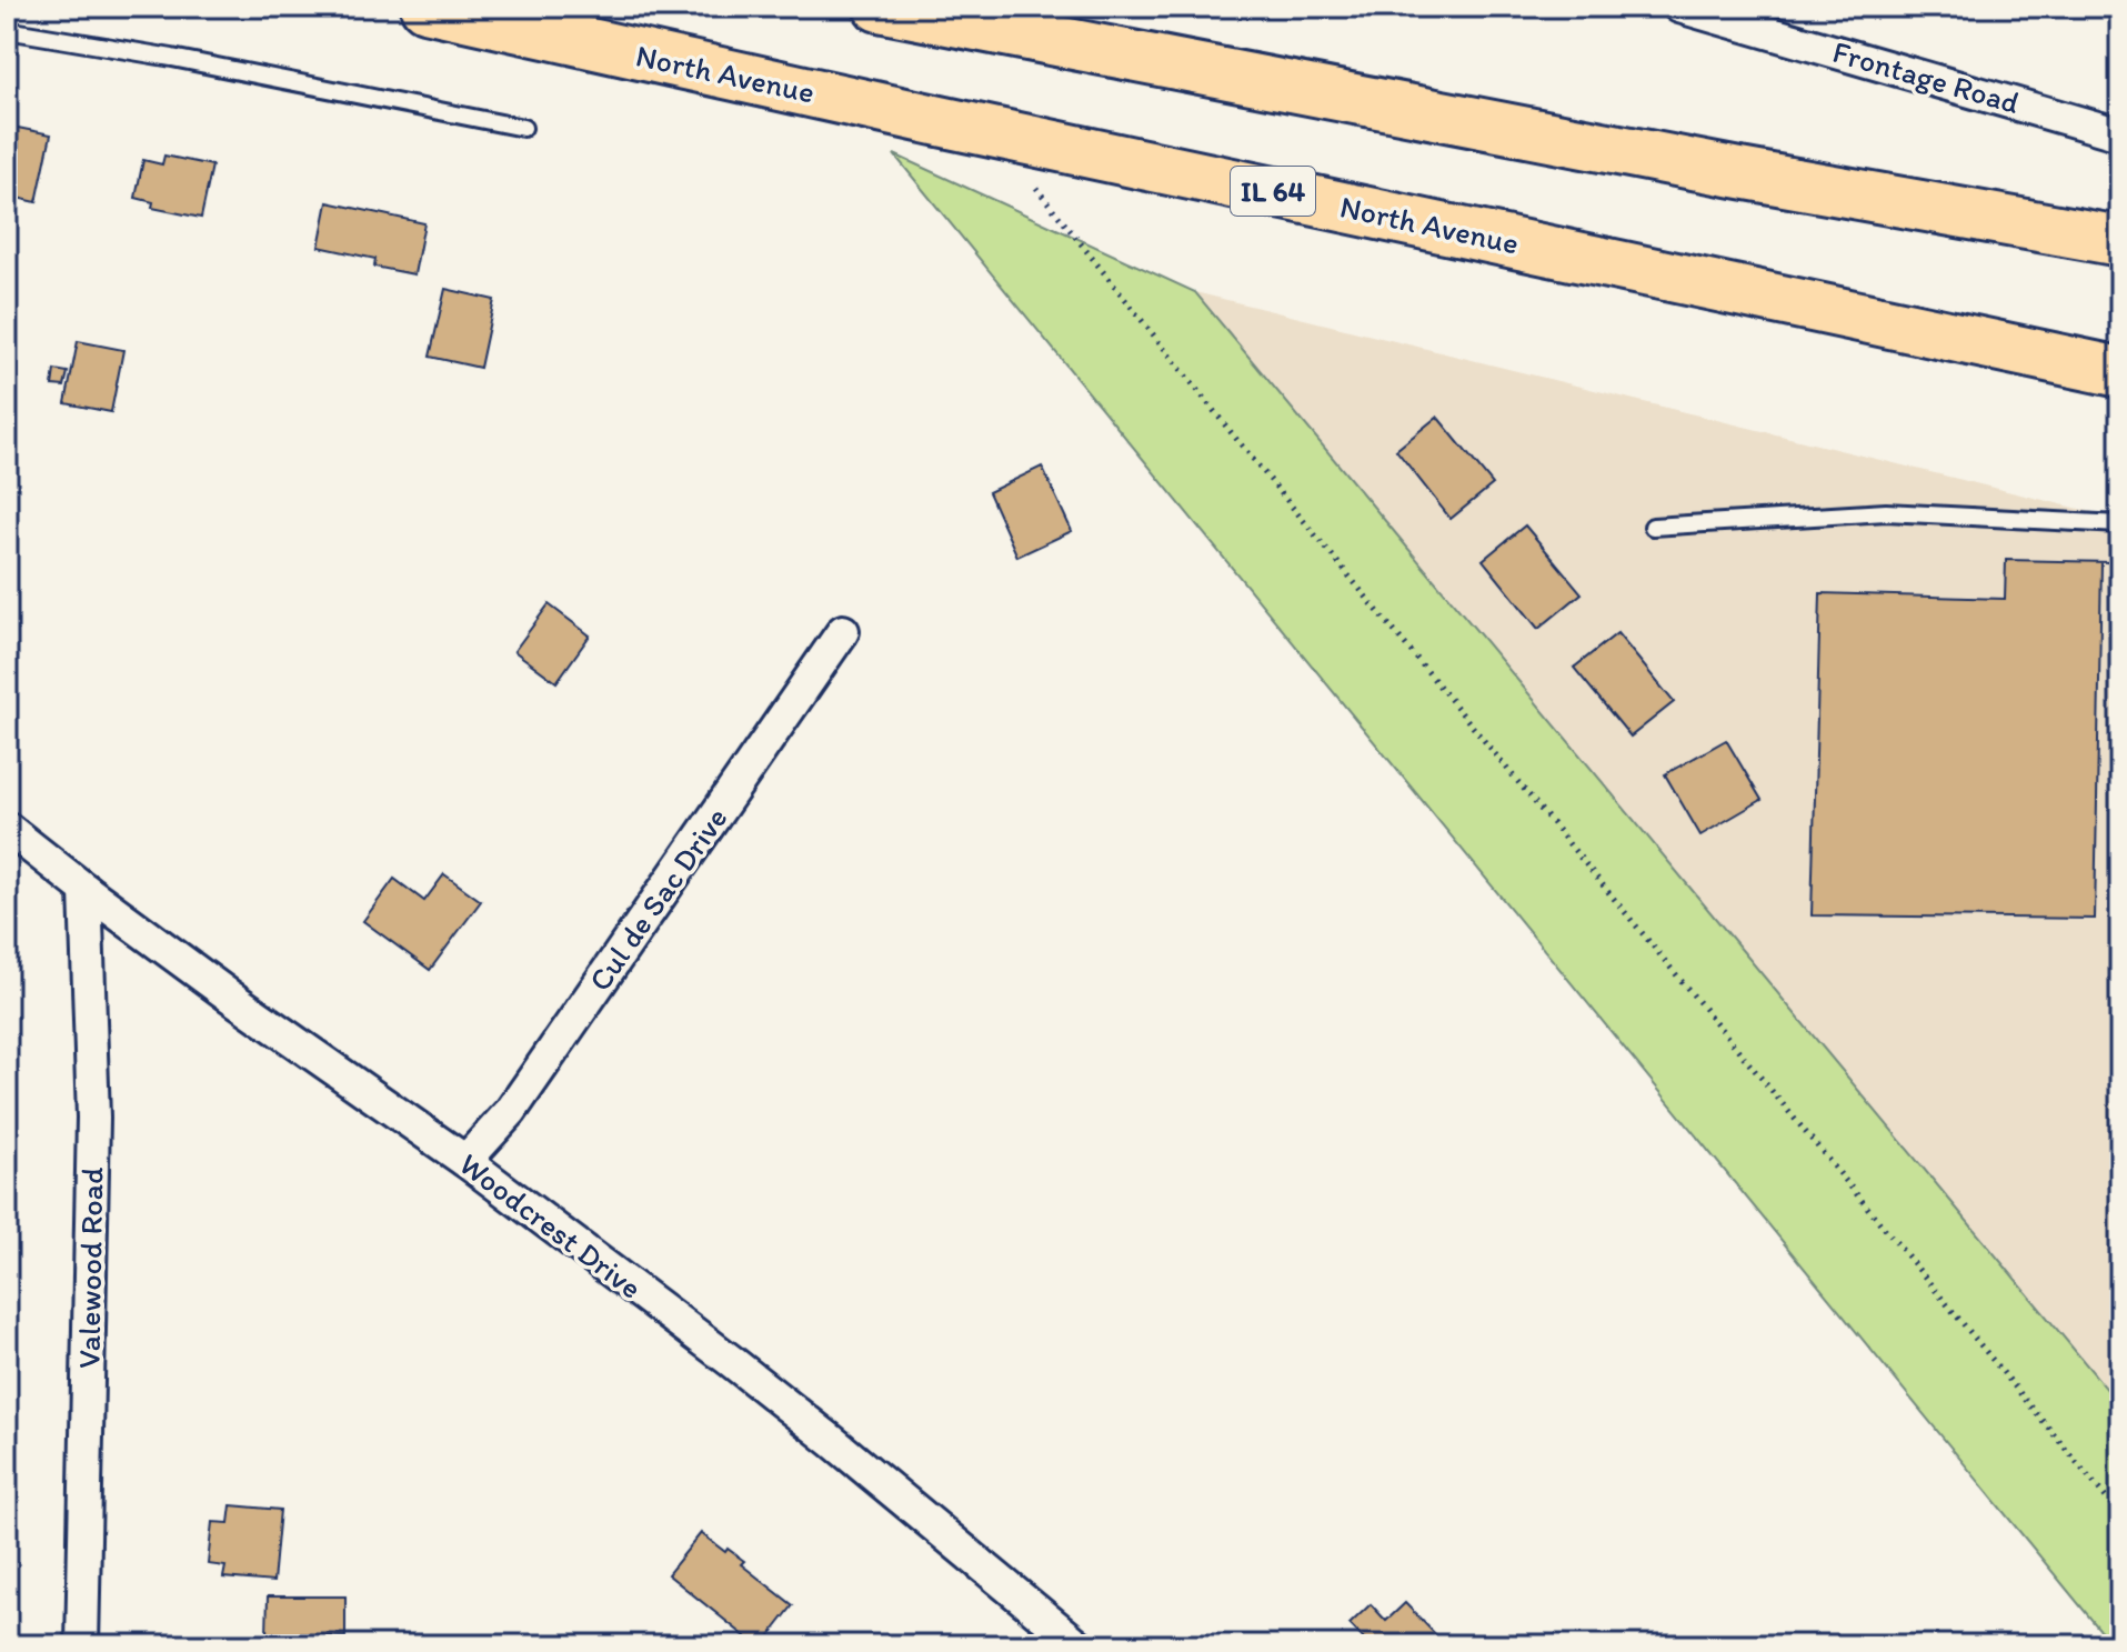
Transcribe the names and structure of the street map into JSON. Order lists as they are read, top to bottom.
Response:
{
  "streets": {
    "main road": ["North Avenue", "IL 64"],
    "street": [
      "Frontage Road",
      "Cul de Sac Drive",
      "Woodcrest Drive",
      "Valewood Road"
    ]
  },
  "crossings": [
    ["Cul de Sac Drive", "Woodcrest Drive"],
    ["Woodcrest Drive", "Valewood Road"]
  ]
}
